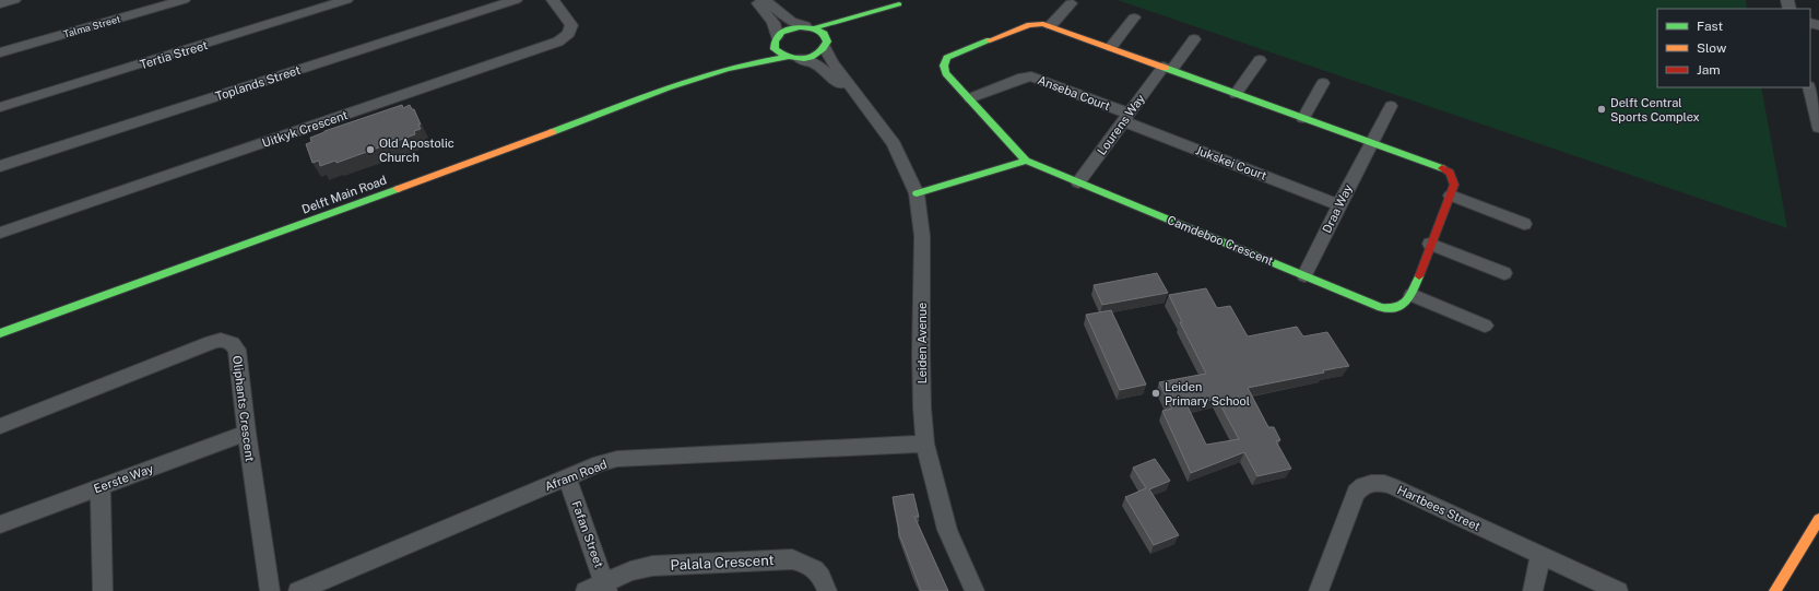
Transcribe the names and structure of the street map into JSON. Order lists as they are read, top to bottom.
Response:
{
  "streets": {
    "street": [
      "Talma Street",
      "Tertia Street",
      "Toplands Street",
      "Anseba Court",
      "Lourens Way",
      "Uitkyk Crescent",
      "Jukskei Court",
      "Delft Main Road",
      "Draa Way",
      "Camdeboo Crescent",
      "Leiden Avenue",
      "Oliphants Crescent",
      "Afram Road",
      "Eerste Way",
      "Hartbees Street",
      "Fafan Street",
      "Palala Crescent"
    ]
  },
  "crossings": [
    ["Anseba Court", "Lourens Way"],
    ["Anseba Court", "Jukskei Court"],
    ["Anseba Court", "Camdeboo Crescent"],
    ["Lourens Way", "Jukskei Court"],
    ["Lourens Way", "Camdeboo Crescent"],
    ["Jukskei Court", "Draa Way"],
    ["Delft Main Road", "Leiden Avenue"],
    ["Draa Way", "Camdeboo Crescent"],
    ["Leiden Avenue", "Afram Road"],
    ["Oliphants Crescent", "Eerste Way"],
    ["Afram Road", "Fafan Street"],
    ["Fafan Street", "Palala Crescent"]
  ],
  "places": ["Delft Central Sports Complex", "Old Apostolic Church", "Leiden Primary School"],
  "legend": ["Fast", "Slow", "Jam"]
}
